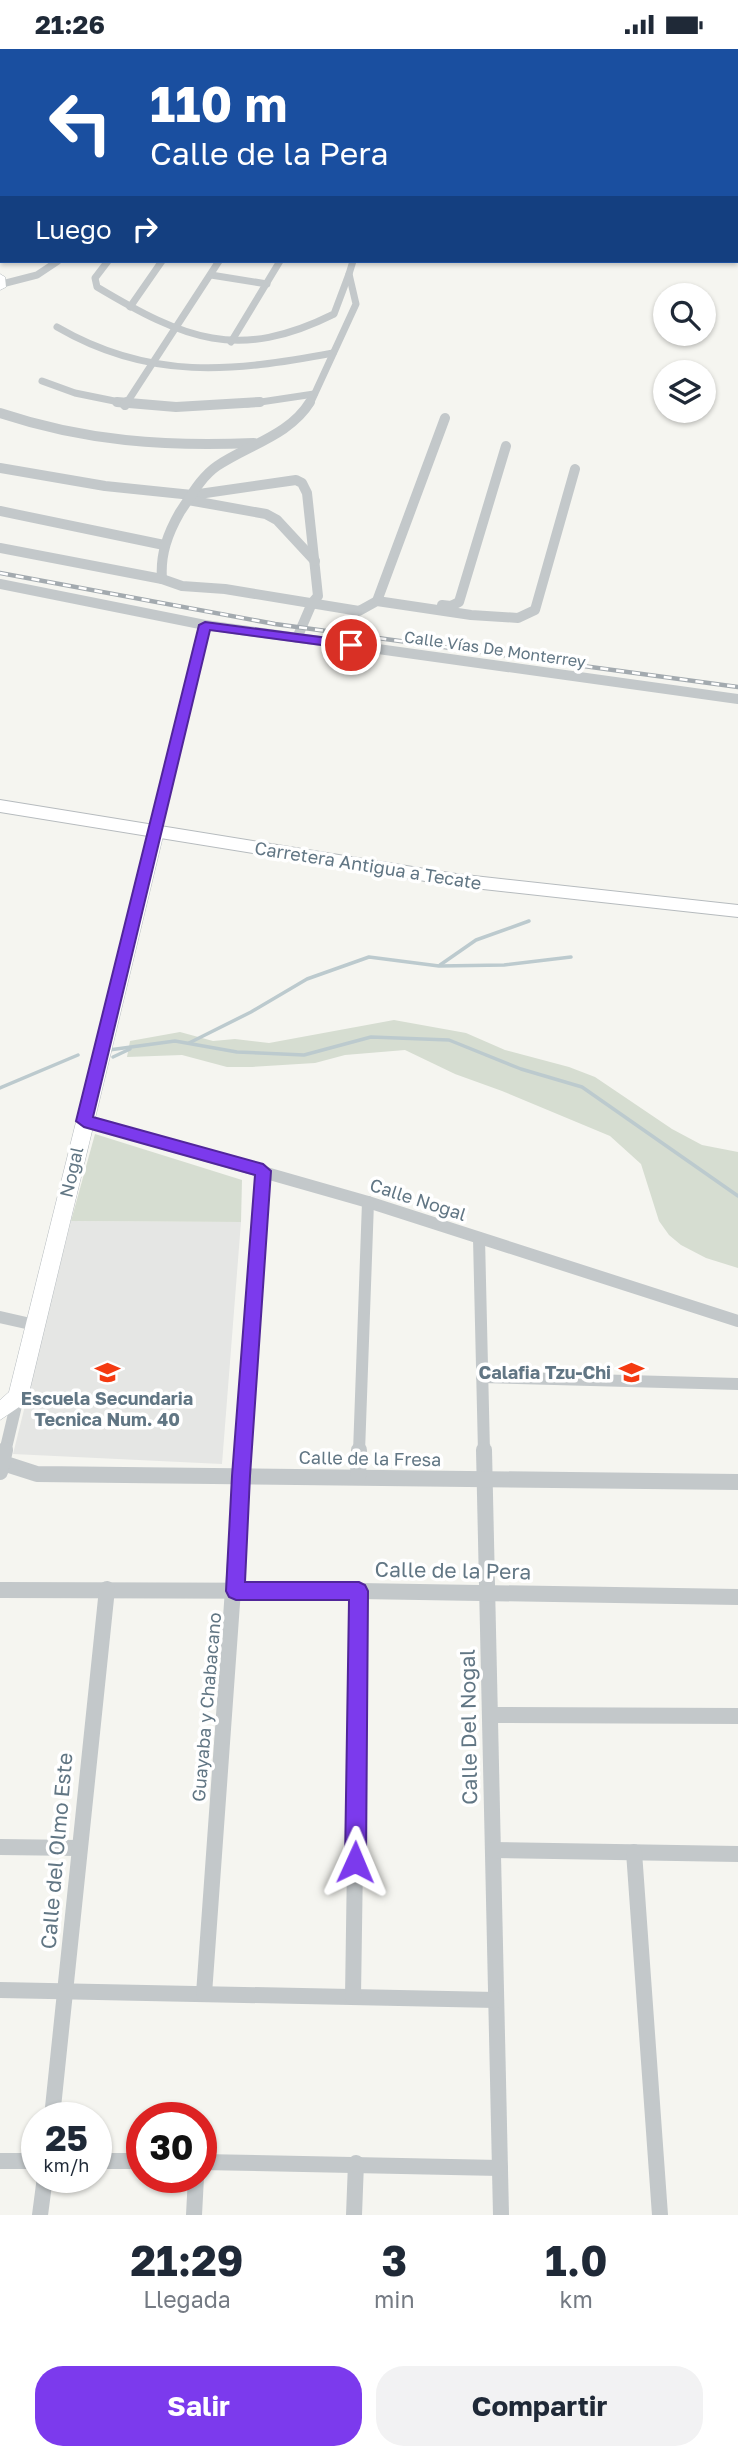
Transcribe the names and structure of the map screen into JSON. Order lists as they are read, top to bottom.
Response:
{
  "streets": {
    "main road": ["Carretera Antigua a Tecate"],
    "street": [
      "Calle Vías De Monterrey",
      "Nogal",
      "Calle Nogal",
      "Calle de la Fresa",
      "Calle de la Pera",
      "Guayaba y Chabacano",
      "Calle Del Nogal",
      "Calle del Olmo Este"
    ]
  },
  "crossings": [
    ["Carretera Antigua a Tecate", "Nogal"],
    ["Nogal", "Calle Nogal"],
    ["Nogal", "Calle de la Fresa"],
    ["Calle Nogal", "Guayaba y Chabacano"],
    ["Calle Nogal", "Calle Del Nogal"],
    ["Calle de la Fresa", "Guayaba y Chabacano"],
    ["Calle de la Fresa", "Calle Del Nogal"],
    ["Calle de la Pera", "Guayaba y Chabacano"],
    ["Calle de la Pera", "Calle Del Nogal"],
    ["Calle de la Pera", "Calle del Olmo Este"]
  ],
  "places": {
    "school or university": ["Escuela Secundaria Tecnica Num. 40", "Calafia Tzu-Chi"]
  },
  "page": {
    "status": "21:26",
    "turn": ["110 m", "Calle de la Pera"],
    "then": "Luego",
    "speed": "25 km/h",
    "limit": "30",
    "eta": [
      "21:29",
      "Llegada",
      "3",
      "min",
      "1.0",
      "km"
    ],
    "buttons": ["Salir", "Compartir"]
  }
}
